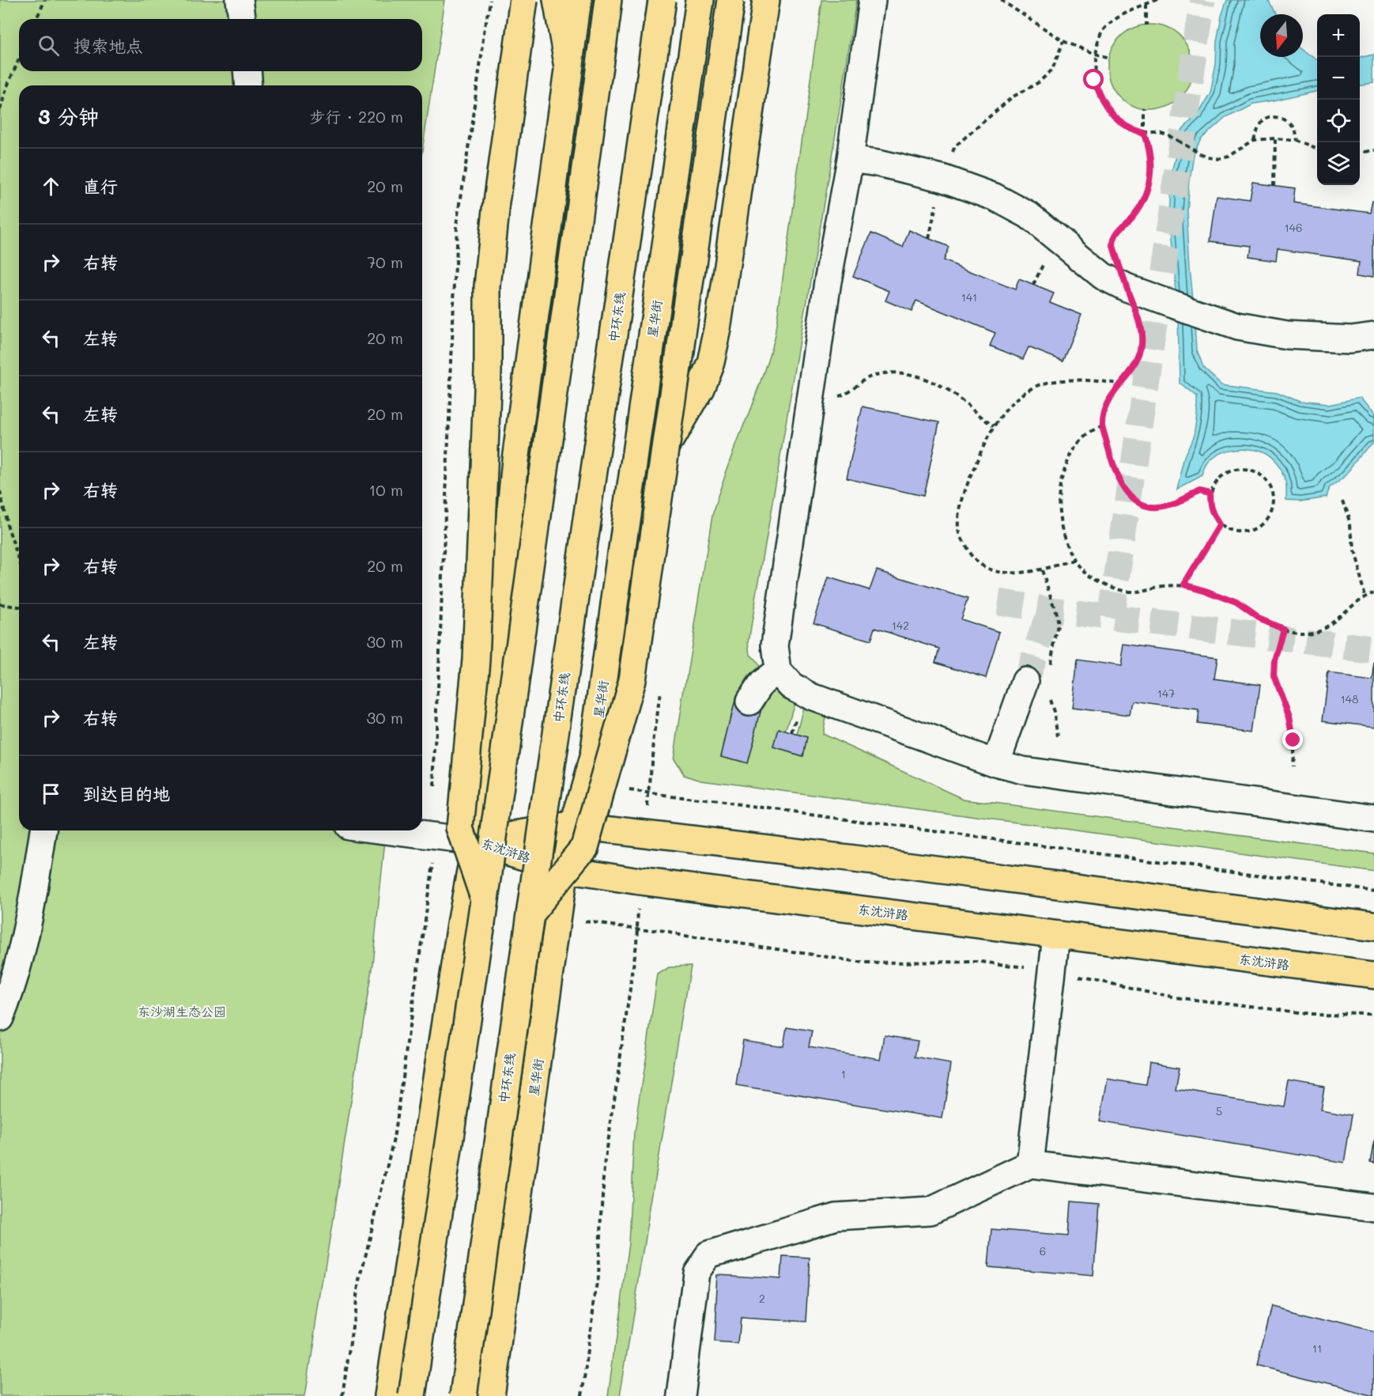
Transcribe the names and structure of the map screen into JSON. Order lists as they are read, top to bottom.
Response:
{
  "streets": {
    "main road": ["中环东线", "星华街", "东沈浒路"]
  },
  "crossings": [
    ["星华街", "东沈浒路"]
  ],
  "parks": ["东沙湖生态公园"],
  "house_numbers": [
    "146",
    "141",
    "142",
    "147",
    "148",
    "1",
    "5",
    "6",
    "2",
    "11"
  ],
  "north": "bottom",
  "page": {
    "map_buttons": ["+", "−"],
    "search": "搜索地点",
    "heading": ["3 分钟", "步行 · 220 m"],
    "list": [
      ["直行", "20 m"],
      ["右转", "70 m"],
      ["左转", "20 m"],
      ["左转", "20 m"],
      ["右转", "10 m"],
      ["右转", "20 m"],
      ["左转", "30 m"],
      ["右转", "30 m"],
      "到达目的地"
    ]
  }
}
